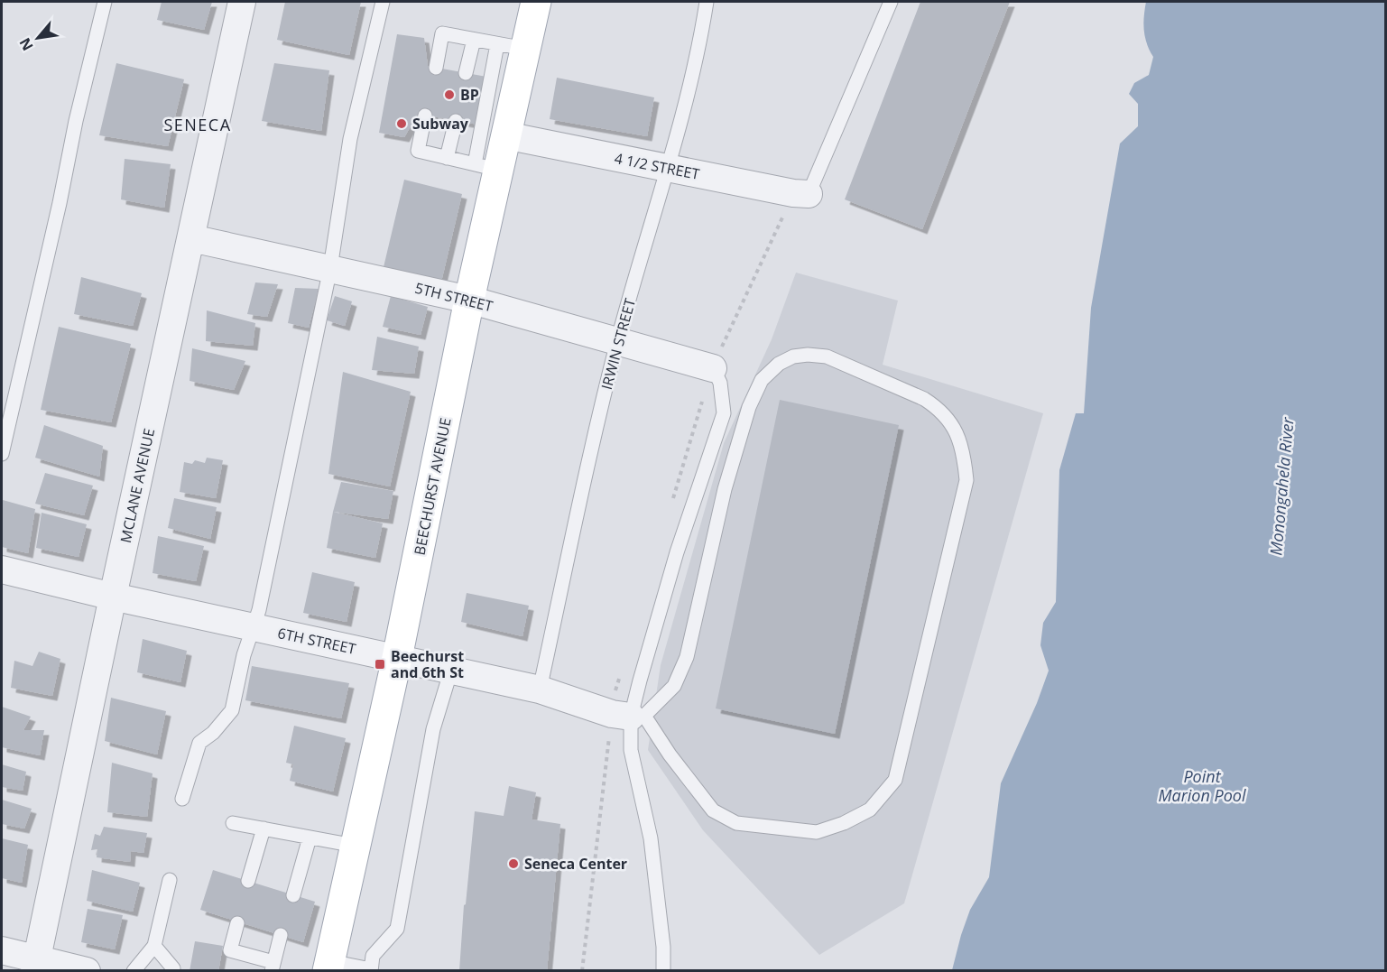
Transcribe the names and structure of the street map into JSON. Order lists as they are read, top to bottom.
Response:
{
  "streets": {
    "main road": ["BEECHURST AVENUE"],
    "street": [
      "4 1/2 STREET",
      "5TH STREET",
      "MCLANE AVENUE",
      "6TH STREET"
    ],
    "lane": ["IRWIN STREET"]
  },
  "crossings": [
    ["4 1/2 STREET", "IRWIN STREET"],
    ["4 1/2 STREET", "BEECHURST AVENUE"],
    ["5TH STREET", "IRWIN STREET"],
    ["5TH STREET", "MCLANE AVENUE"],
    ["5TH STREET", "BEECHURST AVENUE"],
    ["IRWIN STREET", "6TH STREET"],
    ["MCLANE AVENUE", "6TH STREET"],
    ["BEECHURST AVENUE", "6TH STREET"]
  ],
  "districts": ["SENECA"],
  "water": ["Monongahela River", "Point Marion Pool"],
  "places": {
    "other": ["BP", "Subway", "Seneca Center"],
    "transit": ["Beechurst and 6th St"]
  },
  "north": "bottom left"
}
